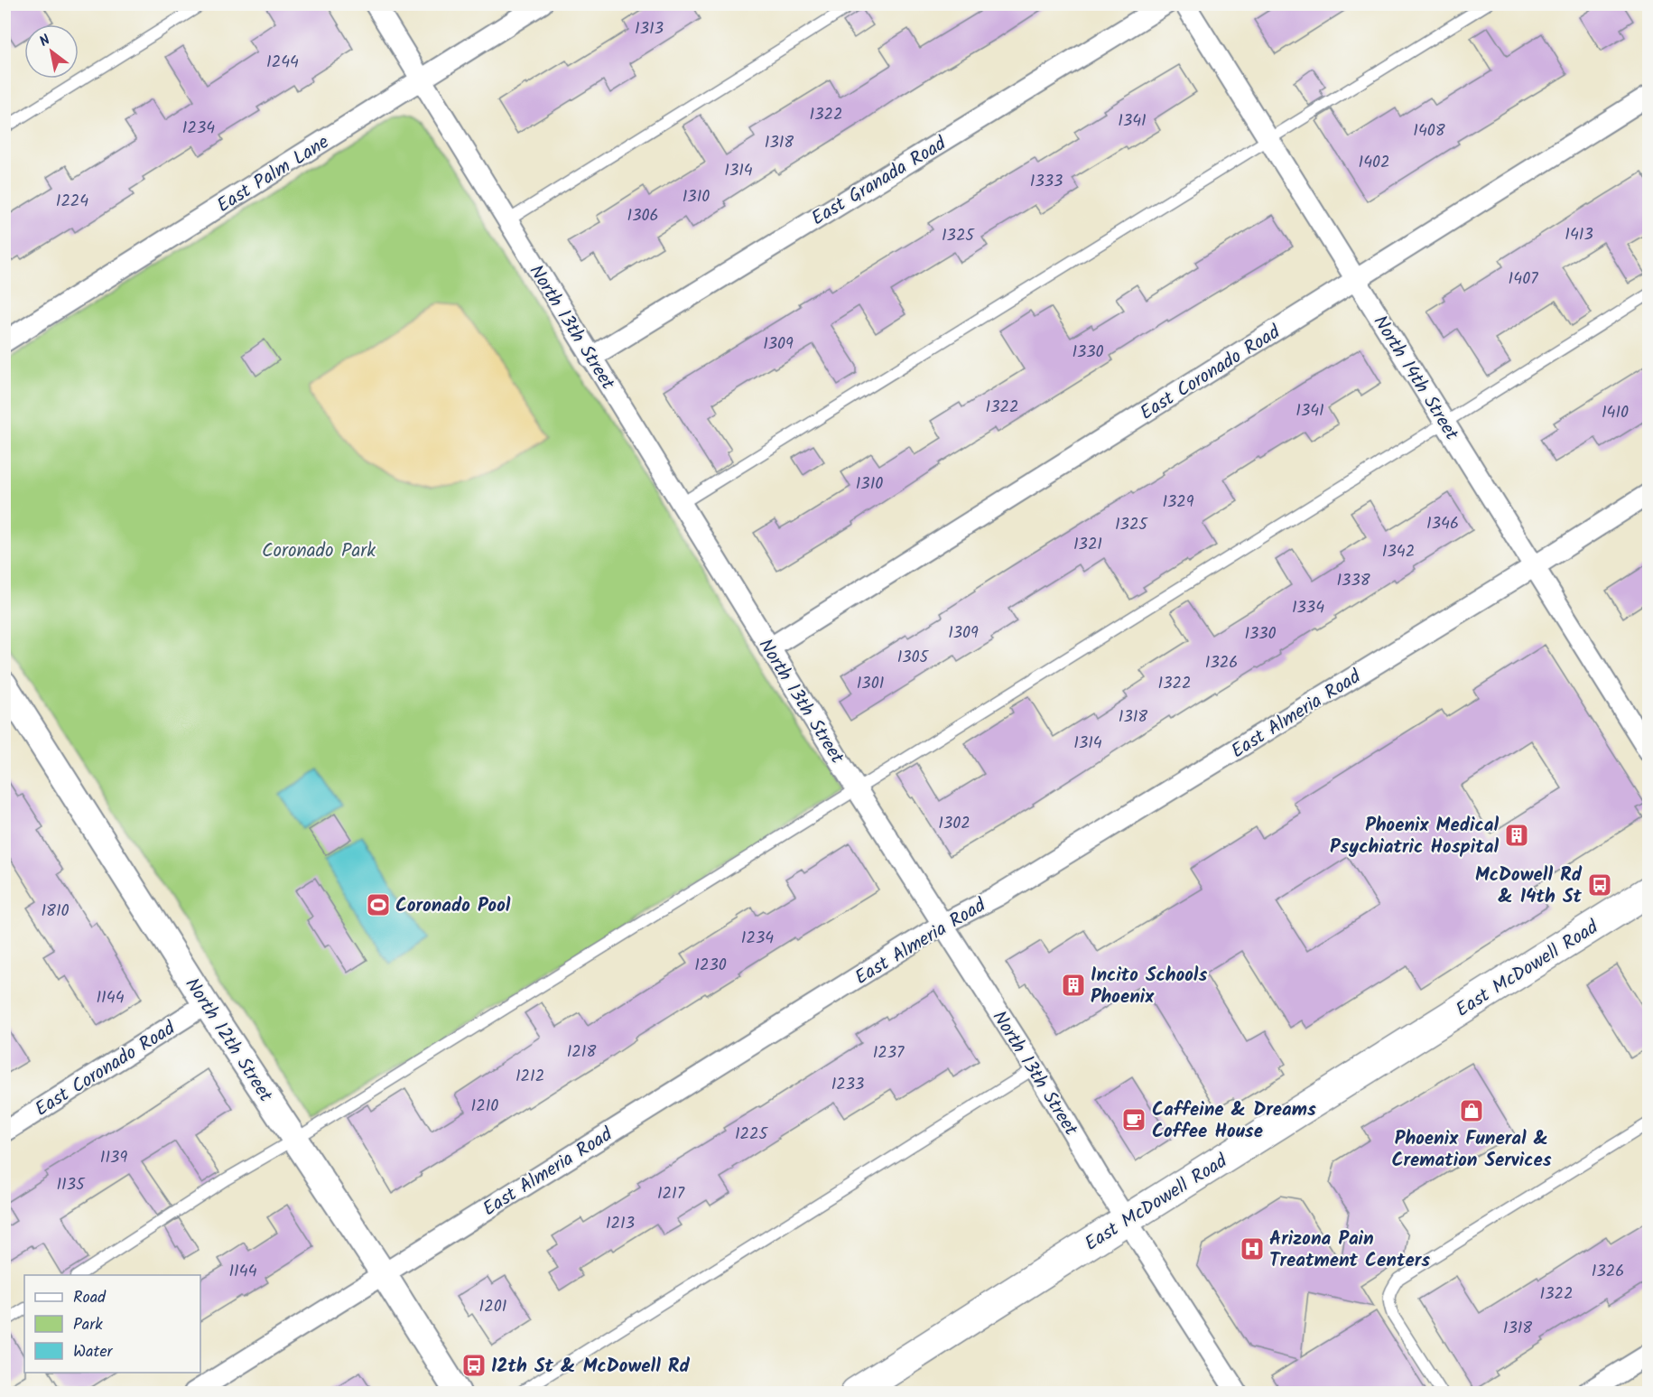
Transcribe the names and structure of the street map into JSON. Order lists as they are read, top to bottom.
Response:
{
  "streets": {
    "main road": ["East McDowell Road"],
    "street": [
      "East Palm Lane",
      "East Granada Road",
      "North 13th Street",
      "East Coronado Road",
      "North 14th Street",
      "East Almeria Road",
      "North 12th Street"
    ]
  },
  "crossings": [
    ["East Palm Lane", "North 13th Street"],
    ["East Granada Road", "North 13th Street"],
    ["North 13th Street", "East Coronado Road"],
    ["North 13th Street", "East Almeria Road"],
    ["North 13th Street", "East McDowell Road"],
    ["East Coronado Road", "North 14th Street"],
    ["East Coronado Road", "North 12th Street"],
    ["North 14th Street", "East Almeria Road"],
    ["East Almeria Road", "North 12th Street"]
  ],
  "parks": ["Coronado Park"],
  "places": {
    "building": ["Phoenix Medical Psychiatric Hospital", "Incito Schools Phoenix"],
    "bus stop": ["McDowell Rd & 14th St", "12th St & McDowell Rd"],
    "sports": ["Coronado Pool"],
    "shop": ["Phoenix Funeral & Cremation Services"],
    "cafe": ["Caffeine & Dreams Coffee House"],
    "hospital": ["Arizona Pain Treatment Centers"]
  },
  "house_numbers": [
    "1313",
    "1244",
    "1322",
    "1341",
    "1234",
    "1408",
    "1318",
    "1402",
    "1314",
    "1333",
    "1310",
    "1224",
    "1306",
    "1413",
    "1325",
    "1407",
    "1309",
    "1330",
    "1322",
    "1341",
    "1410",
    "1310",
    "1329",
    "1346",
    "1325",
    "1321",
    "1342",
    "1338",
    "1334",
    "1309",
    "1330",
    "1305",
    "1326",
    "1301",
    "1322",
    "1318",
    "1314",
    "1302",
    "1810",
    "1234",
    "1230",
    "1144",
    "1218",
    "1237",
    "1212",
    "1233",
    "1210",
    "1225",
    "1139",
    "1135",
    "1217",
    "1213",
    "1144",
    "1326",
    "1322",
    "1201",
    "1318"
  ],
  "legend": ["Road", "Park", "Water"],
  "north": "top left"
}
